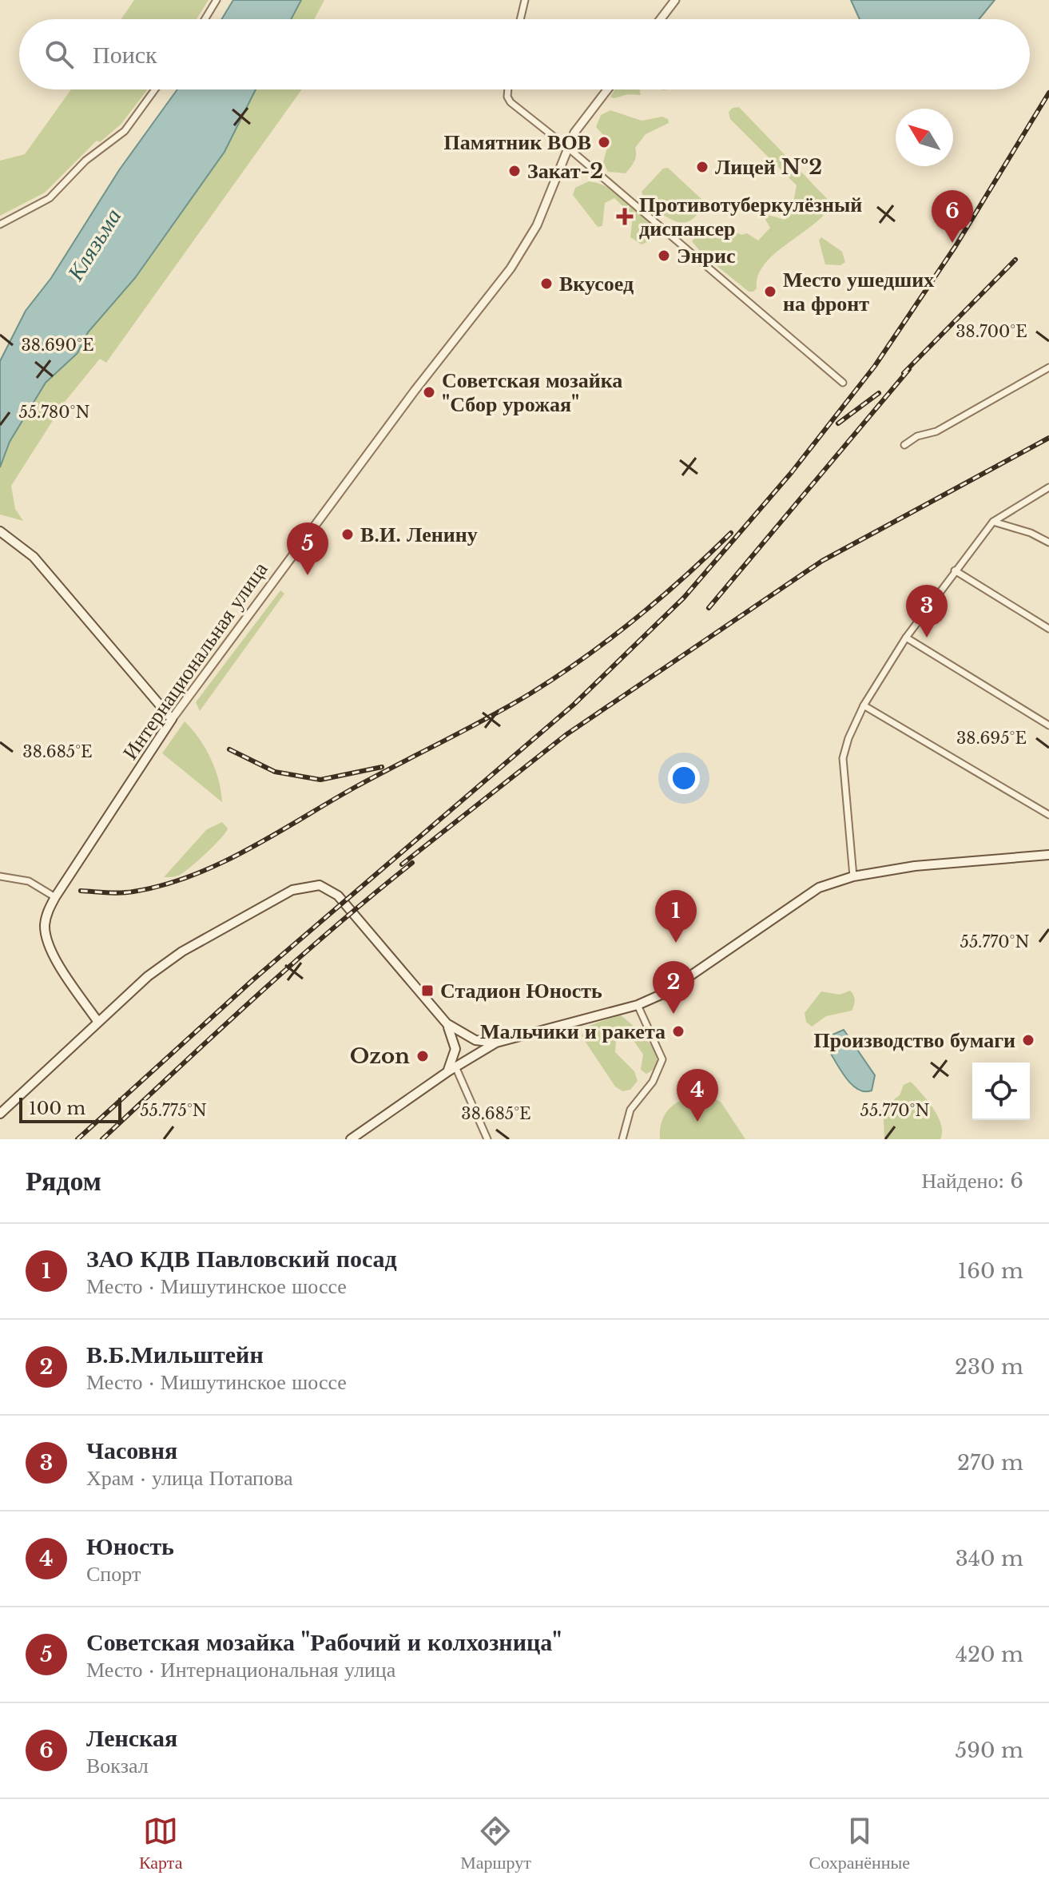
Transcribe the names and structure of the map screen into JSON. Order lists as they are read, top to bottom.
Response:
{
  "streets": {
    "main road": ["Интернациональная улица"]
  },
  "water": ["Клязьма"],
  "places": {
    "other": [
      "Памятник ВОВ",
      "Лицей №2",
      "Закат-2",
      "Энрис",
      "Вкусоед",
      "Место ушедших на фронт",
      "Советская мозайка \"Сбор урожая\"",
      "В.И. Ленину",
      "Мальчики и ракета",
      "Производство бумаги",
      "Ozon"
    ],
    "health": ["Противотуберкулёзный диспансер"],
    "transit": ["Стадион Юность"]
  },
  "scale_bar": "100 m",
  "north": "top left",
  "page": {
    "search": "Поиск",
    "pins": [
      "6",
      "5",
      "3",
      "1",
      "2",
      "4"
    ],
    "scale": "100 m",
    "heading": ["Рядом", "Найдено: 6"],
    "list": [
      {
        "mark": "1",
        "name": "ЗАО КДВ Павловский посад",
        "note": "Место · Мишутинское шоссе",
        "value": "160 m"
      },
      {
        "mark": "2",
        "name": "В.Б.Мильштейн",
        "note": "Место · Мишутинское шоссе",
        "value": "230 m"
      },
      {
        "mark": "3",
        "name": "Часовня",
        "note": "Храм · улица Потапова",
        "value": "270 m"
      },
      {
        "mark": "4",
        "name": "Юность",
        "note": "Спорт",
        "value": "340 m"
      },
      {
        "mark": "5",
        "name": "Советская мозайка \"Рабочий и колхозница\"",
        "note": "Место · Интернациональная улица",
        "value": "420 m"
      },
      {
        "mark": "6",
        "name": "Ленская",
        "note": "Вокзал",
        "value": "590 m"
      }
    ],
    "nav": ["Карта", "Маршрут", "Сохранённые"]
  },
  "coordinates": [
    "38.700°E",
    "38.690°E",
    "55.780°N",
    "38.695°E",
    "38.685°E",
    "55.770°N",
    "55.775°N"
  ]
}
